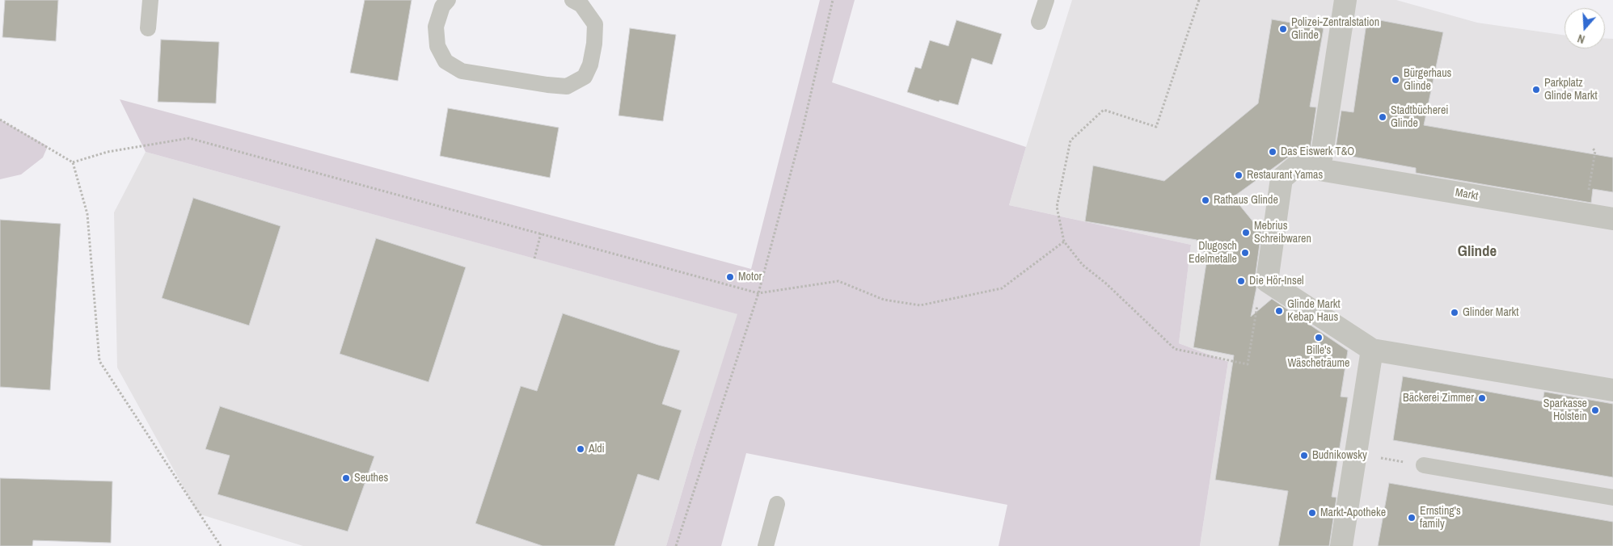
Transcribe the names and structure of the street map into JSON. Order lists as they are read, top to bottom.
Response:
{
  "streets": {
    "street": ["Markt"]
  },
  "districts": ["Glinde"],
  "places": [
    "Polizei-Zentralstation Glinde",
    "Bürgerhaus Glinde",
    "Parkplatz Glinde Markt",
    "Stadtbücherei Glinde",
    "Das Eiswerk T&O",
    "Restaurant Yamas",
    "Rathaus Glinde",
    "Mebrius Schreibwaren",
    "Dlugosch Edelmetalle",
    "Motor",
    "Die Hör-Insel",
    "Glinde Markt Kebap Haus",
    "Glinder Markt",
    "Bille's Wäscheträume",
    "Bäckerei Zimmer",
    "Sparkasse Holstein",
    "Aldi",
    "Budnikowsky",
    "Seuthes",
    "Markt-Apotheke",
    "Ernsting's family"
  ],
  "north": "bottom"
}
